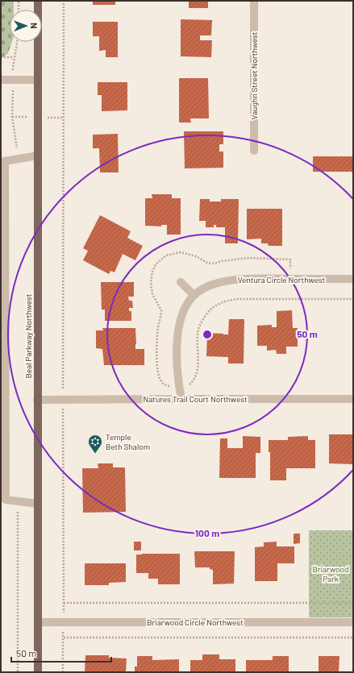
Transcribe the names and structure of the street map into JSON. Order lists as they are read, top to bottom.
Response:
{
  "streets": {
    "main road": ["Beal Parkway Northwest"],
    "street": [
      "Vaughn Street Northwest",
      "Ventura Circle Northwest",
      "Natures Trail Court Northwest",
      "Briarwood Circle Northwest"
    ]
  },
  "crossings": [
    ["Ventura Circle Northwest", "Natures Trail Court Northwest"],
    ["Beal Parkway Northwest", "Natures Trail Court Northwest"],
    ["Beal Parkway Northwest", "Briarwood Circle Northwest"]
  ],
  "parks": ["Briarwood Park"],
  "places": {
    "synagogue": ["Temple Beth Shalom"]
  },
  "scale_bar": "50 m",
  "north": "right",
  "rings": ["50 m", "100 m"]
}
